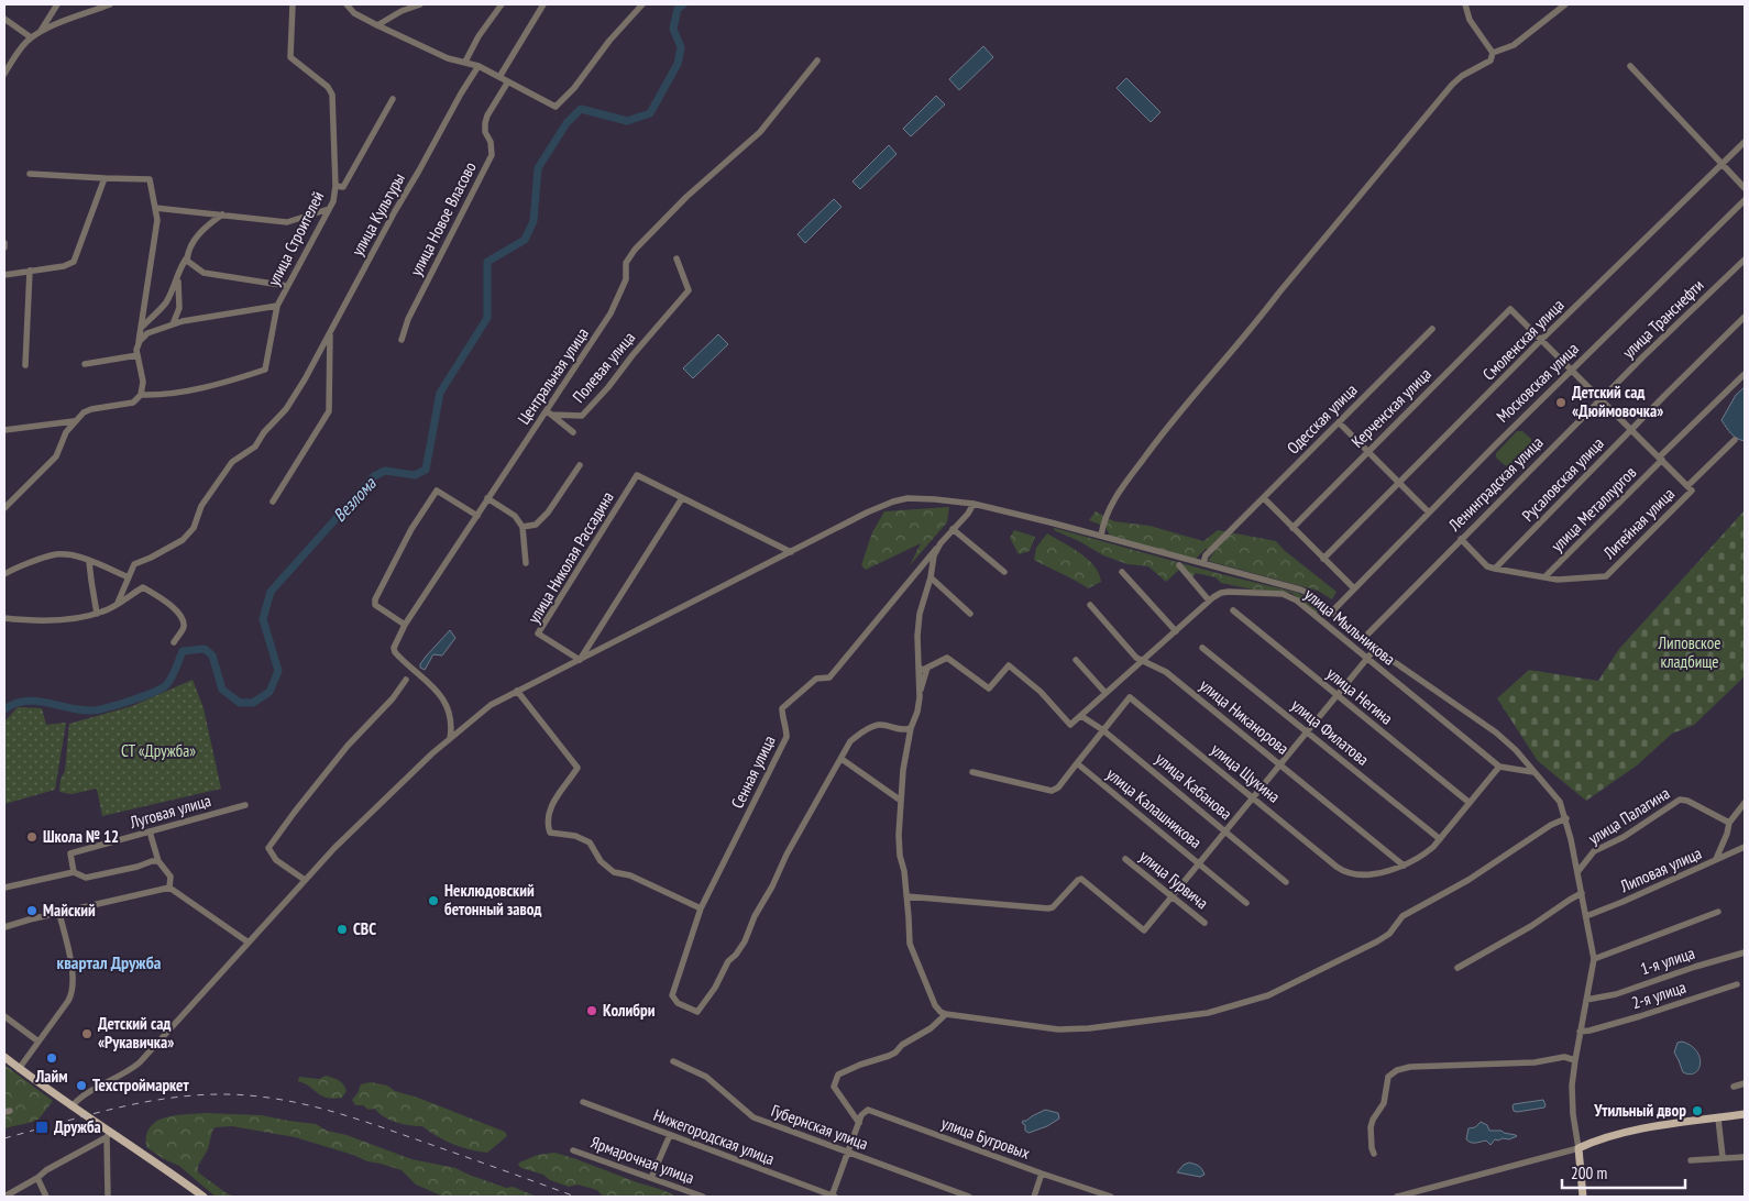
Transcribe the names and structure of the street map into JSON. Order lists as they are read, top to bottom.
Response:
{
  "streets": {
    "street": [
      "улица Культуры",
      "улица Новое Власово",
      "улица Строителей",
      "улица Транснефти",
      "Смоленская улица",
      "Полевая улица",
      "Центральная улица",
      "Московская улица",
      "Керченская улица",
      "Одесская улица",
      "Русаловская улица",
      "Ленинградская улица",
      "улица Металлургов",
      "Литейная улица",
      "улица Николая Рассадина",
      "улица Мыльникова",
      "улица Негина",
      "улица Никанорова",
      "улица Филатова",
      "Сенная улица",
      "улица Щукина",
      "улица Кабанова",
      "улица Калашникова",
      "Луговая улица",
      "улица Палагина",
      "Липовая улица",
      "улица Гурвича",
      "1-я улица",
      "2-я улица",
      "Губернская улица",
      "Нижегородская улица",
      "улица Бугровых",
      "Ярмарочная улица"
    ]
  },
  "crossings": [
    ["улица Транснефти", "Ленинградская улица"],
    ["Смоленская улица", "Керченская улица"],
    ["Полевая улица", "Центральная улица"],
    ["улица Металлургов", "Литейная улица"],
    ["улица Мыльникова", "улица Никанорова"],
    ["улица Мыльникова", "улица Кабанова"],
    ["улица Никанорова", "улица Щукина"],
    ["улица Щукина", "улица Кабанова"]
  ],
  "districts": ["квартал Дружба"],
  "water": ["Везлома"],
  "parks": ["Липовское кладбище", "СТ «Дружба»"],
  "places": {
    "other": [
      "Детский сад «Дюймовочка»",
      "Школа № 12",
      "Неклюдовский бетонный завод",
      "Майский",
      "СВС",
      "Колибри",
      "Детский сад «Рукавичка»",
      "Лайм",
      "Техстроймаркет",
      "Утильный двор"
    ],
    "transit": ["Дружба"]
  },
  "scale_bar": "200 m"
}
